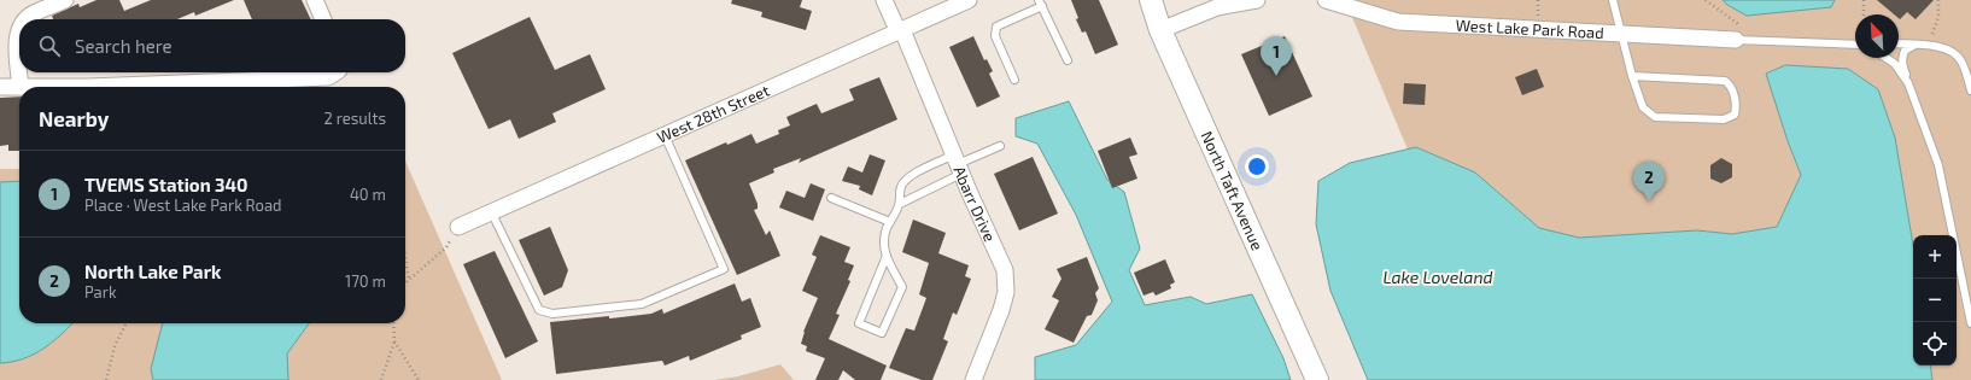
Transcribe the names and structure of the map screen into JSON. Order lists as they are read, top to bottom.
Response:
{
  "streets": {
    "main road": ["North Taft Avenue"],
    "street": ["West Lake Park Road", "West 28th Street", "Abarr Drive"]
  },
  "crossings": [
    ["West 28th Street", "Abarr Drive"]
  ],
  "water": ["Lake Loveland"],
  "north": "top left",
  "page": {
    "search": "Search here",
    "pins": ["1", "2"],
    "heading": ["Nearby", "2 results"],
    "list": [
      {
        "mark": "1",
        "name": "TVEMS Station 340",
        "note": "Place · West Lake Park Road",
        "value": "40 m"
      },
      {
        "mark": "2",
        "name": "North Lake Park",
        "note": "Park",
        "value": "170 m"
      }
    ],
    "map_buttons": ["+", "−"]
  }
}
